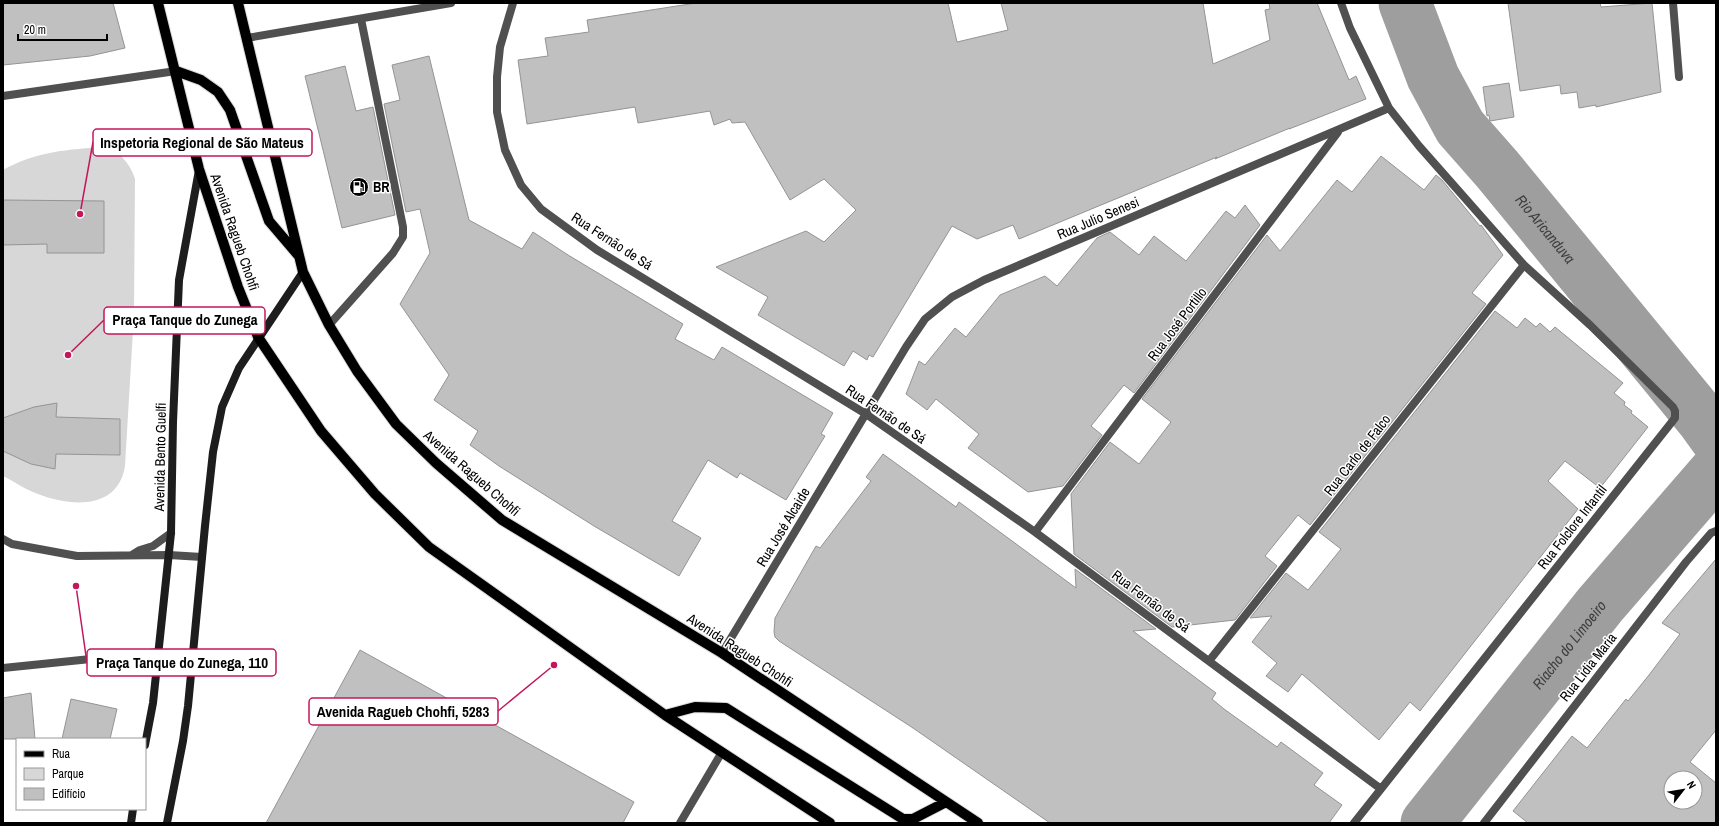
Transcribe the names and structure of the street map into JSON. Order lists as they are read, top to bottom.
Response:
{
  "streets": {
    "main road": ["Avenida Ragueb Chohfi", "Avenida Bento Guelfi"],
    "street": [
      "Rua Julio Senesi",
      "Rua Fernão de Sá",
      "Rua José Portillo",
      "Rua Carlo de Falco",
      "Rua José Alcaide",
      "Rua Folclore Infantil",
      "Rua Lidia Maria"
    ]
  },
  "crossings": [
    ["Rua Julio Senesi", "Rua Fernão de Sá"],
    ["Rua Julio Senesi", "Rua José Portillo"],
    ["Rua Julio Senesi", "Rua José Alcaide"],
    ["Rua Julio Senesi", "Rua Folclore Infantil"],
    ["Avenida Ragueb Chohfi", "Avenida Bento Guelfi"],
    ["Avenida Ragueb Chohfi", "Rua José Alcaide"],
    ["Rua Fernão de Sá", "Rua José Portillo"],
    ["Rua Fernão de Sá", "Rua Carlo de Falco"],
    ["Rua Fernão de Sá", "Rua José Alcaide"],
    ["Rua Fernão de Sá", "Rua Folclore Infantil"],
    ["Rua Carlo de Falco", "Rua Folclore Infantil"]
  ],
  "water": ["Rio Aricanduva", "Riacho do Limoeiro"],
  "places": {
    "fuel station": ["BR"],
    "other": [
      "Inspetoria Regional de São Mateus",
      "Praça Tanque do Zunega",
      "Praça Tanque do Zunega, 110",
      "Avenida Ragueb Chohfi, 5283"
    ]
  },
  "legend": ["Rua", "Parque", "Edifício"],
  "scale_bar": "20 m",
  "north": "top right"
}
